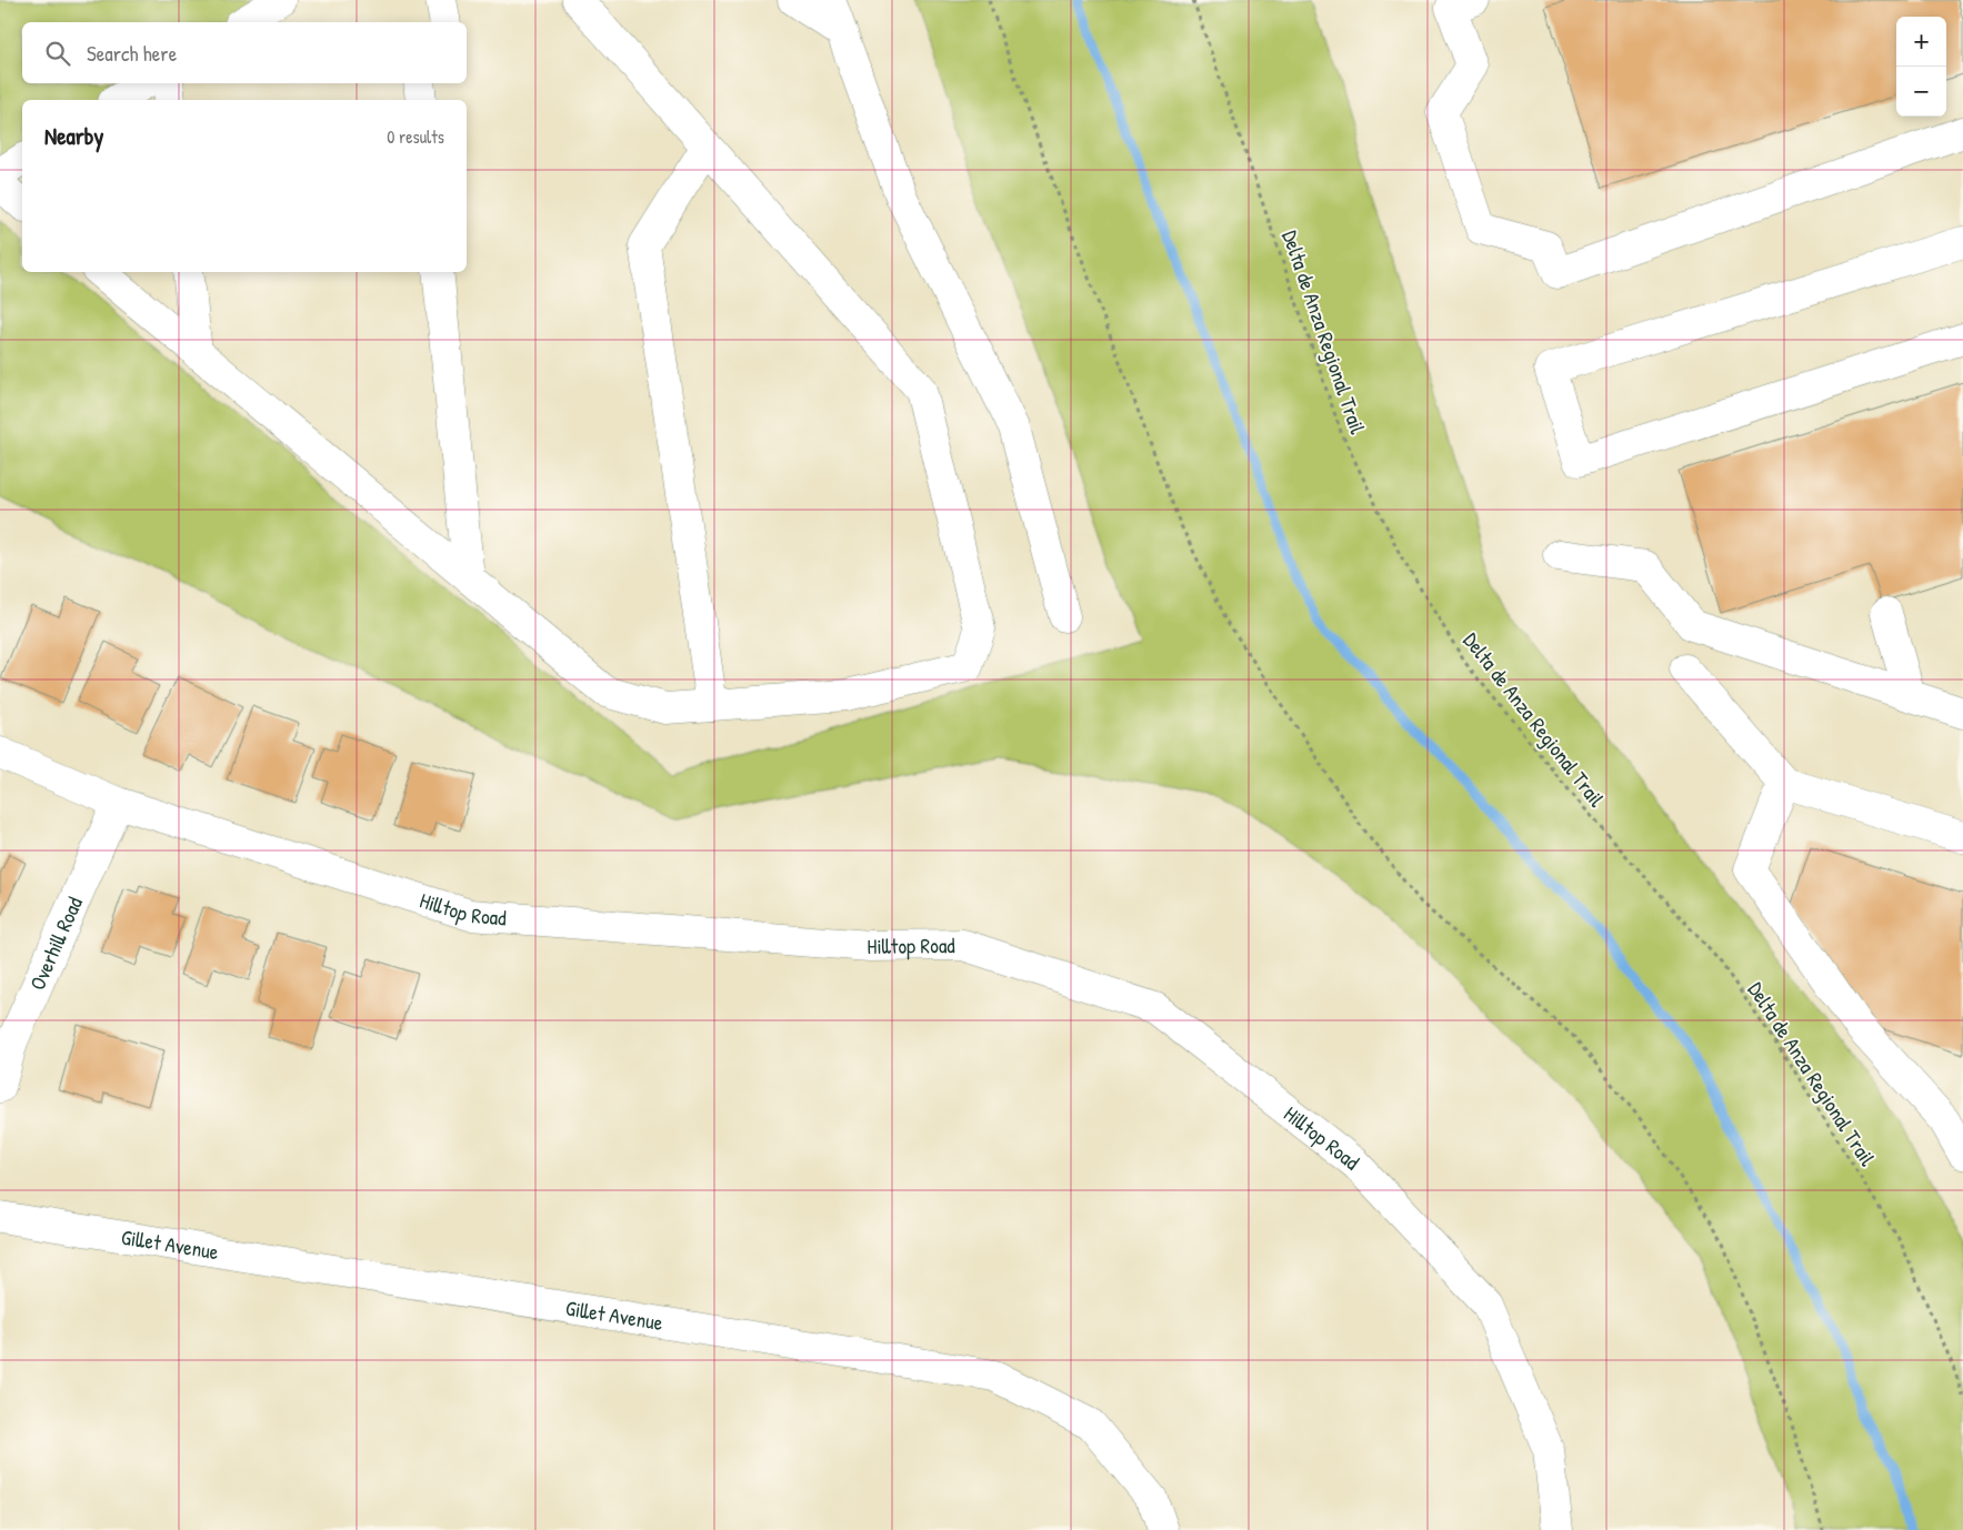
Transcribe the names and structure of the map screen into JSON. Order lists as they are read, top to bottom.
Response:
{
  "streets": {
    "street": ["Hilltop Road", "Overhill Road", "Gillet Avenue"],
    "path": ["Delta de Anza Regional Trail"]
  },
  "crossings": [
    ["Hilltop Road", "Overhill Road"]
  ],
  "page": {
    "map_buttons": ["+", "−"],
    "search": "Search here",
    "heading": ["Nearby", "0 results"]
  }
}
